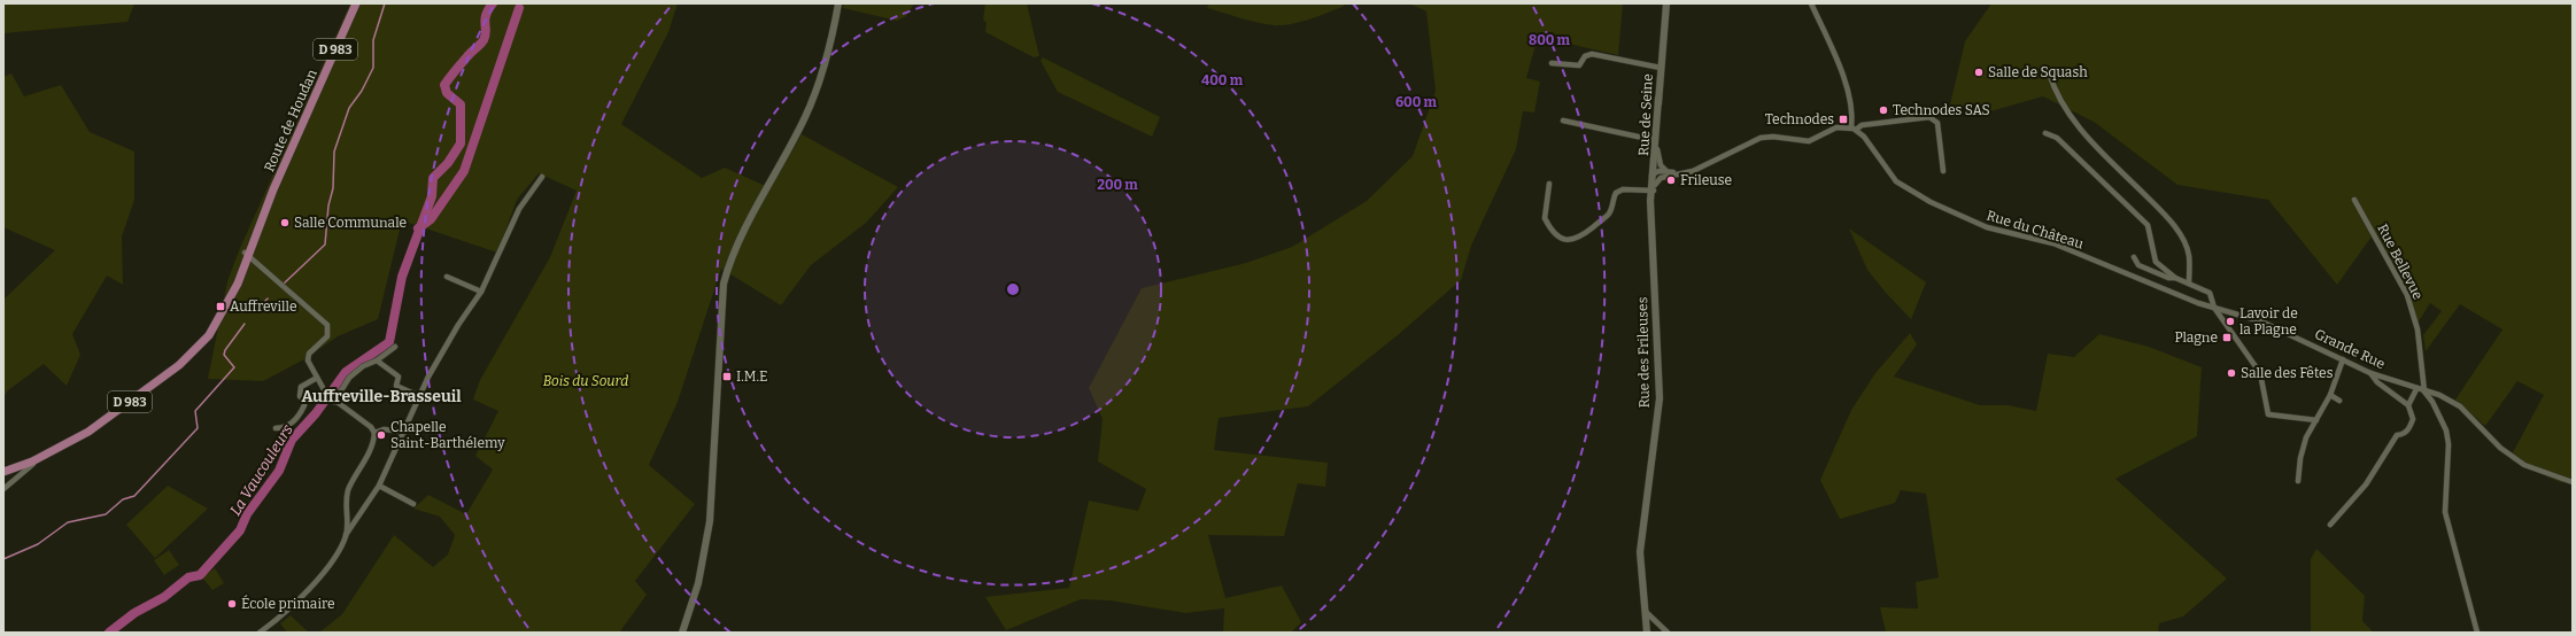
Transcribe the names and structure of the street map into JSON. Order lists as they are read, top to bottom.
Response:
{
  "streets": {
    "main road": ["D 983", "Route de Houdan"],
    "street": [
      "Rue de Seine",
      "Rue du Château",
      "Rue Bellevue",
      "Grande Rue",
      "Rue des Frileuses"
    ]
  },
  "crossings": [
    ["Rue de Seine", "Rue des Frileuses"],
    ["Rue du Château", "Grande Rue"],
    ["Rue Bellevue", "Grande Rue"]
  ],
  "districts": ["Auffreville-Brasseuil"],
  "water": ["La Vaucouleurs"],
  "parks": ["Bois du Sourd"],
  "places": {
    "other": [
      "Salle de Squash",
      "Technodes SAS",
      "Frileuse",
      "Salle Communale",
      "Lavoir de la Plagne",
      "Salle des Fêtes",
      "Chapelle Saint-Barthélemy",
      "École primaire"
    ],
    "transit": [
      "Technodes",
      "Auffreville",
      "Plagne",
      "I.M.E"
    ]
  },
  "rings": [
    "800 m",
    "400 m",
    "600 m",
    "200 m"
  ]
}
